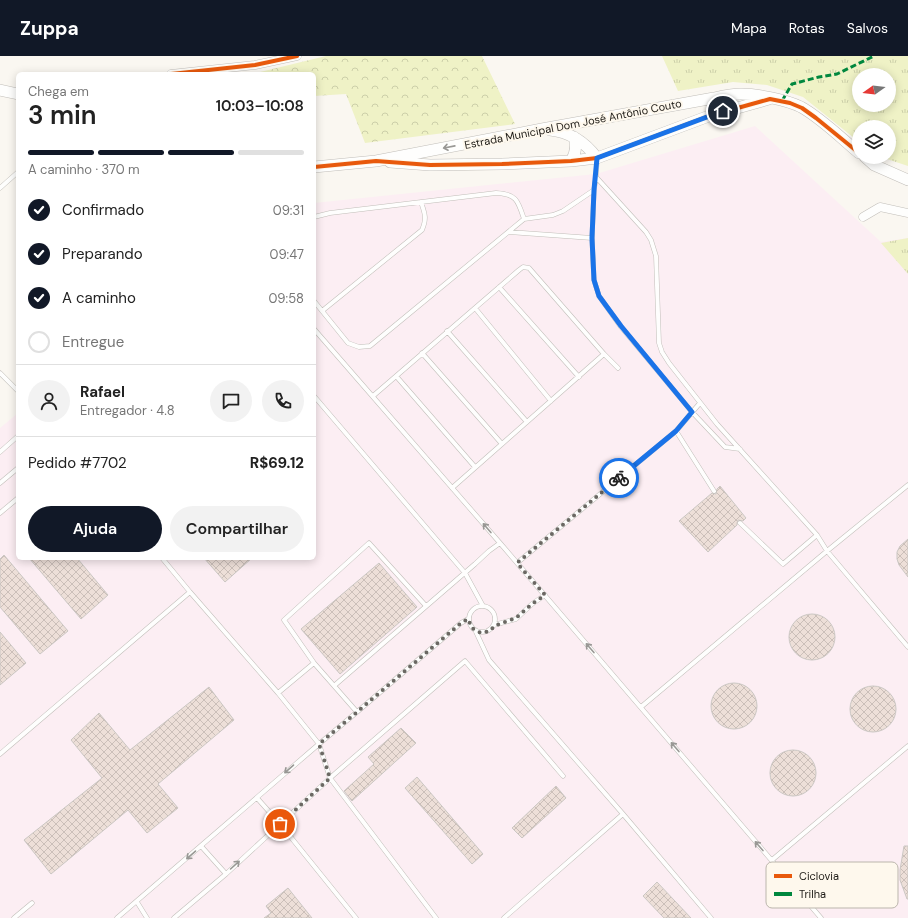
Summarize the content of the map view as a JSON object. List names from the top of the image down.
{
  "streets": {
    "main road": ["Estrada Municipal Dom José Antônio Couto"]
  },
  "legend": ["Ciclovia", "Trilha"],
  "north": "left",
  "page": {
    "header": "Zuppa",
    "nav": ["Mapa", "Rotas", "Salvos"],
    "heading": ["3 min", "Chega em", "10:03–10:08"],
    "panel": [
      "Rafael",
      "Entregador · 4.8",
      "Pedido #7702",
      "R$69.12"
    ],
    "bar": "A caminho · 370 m",
    "list": [
      ["Confirmado", "09:31"],
      ["Preparando", "09:47"],
      ["A caminho", "09:58"],
      "Entregue"
    ],
    "buttons": ["Ajuda", "Compartilhar"]
  }
}
